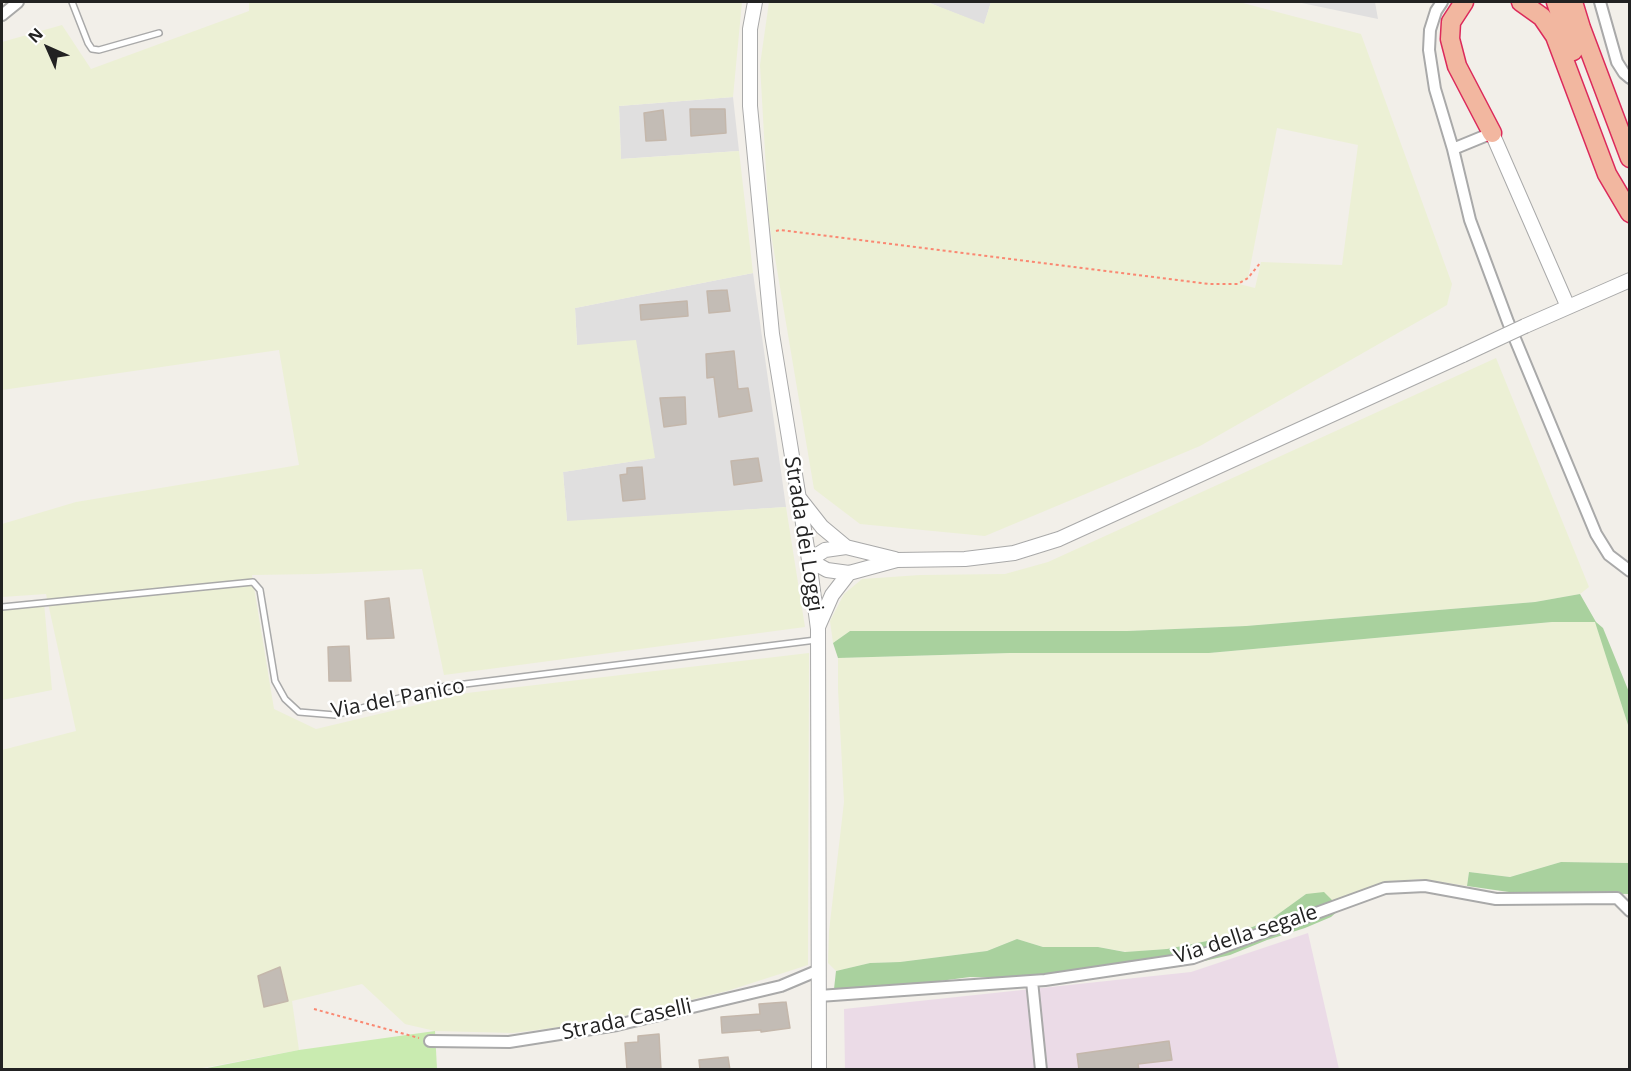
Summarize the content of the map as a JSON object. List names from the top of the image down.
{
  "streets": {
    "street": ["Strada dei Loggi", "Via della segale", "Strada Caselli"],
    "lane": ["Via del Panico"]
  },
  "crossings": [
    ["Strada dei Loggi", "Via del Panico"],
    ["Strada dei Loggi", "Via della segale"],
    ["Strada dei Loggi", "Strada Caselli"]
  ],
  "north": "top left"
}
